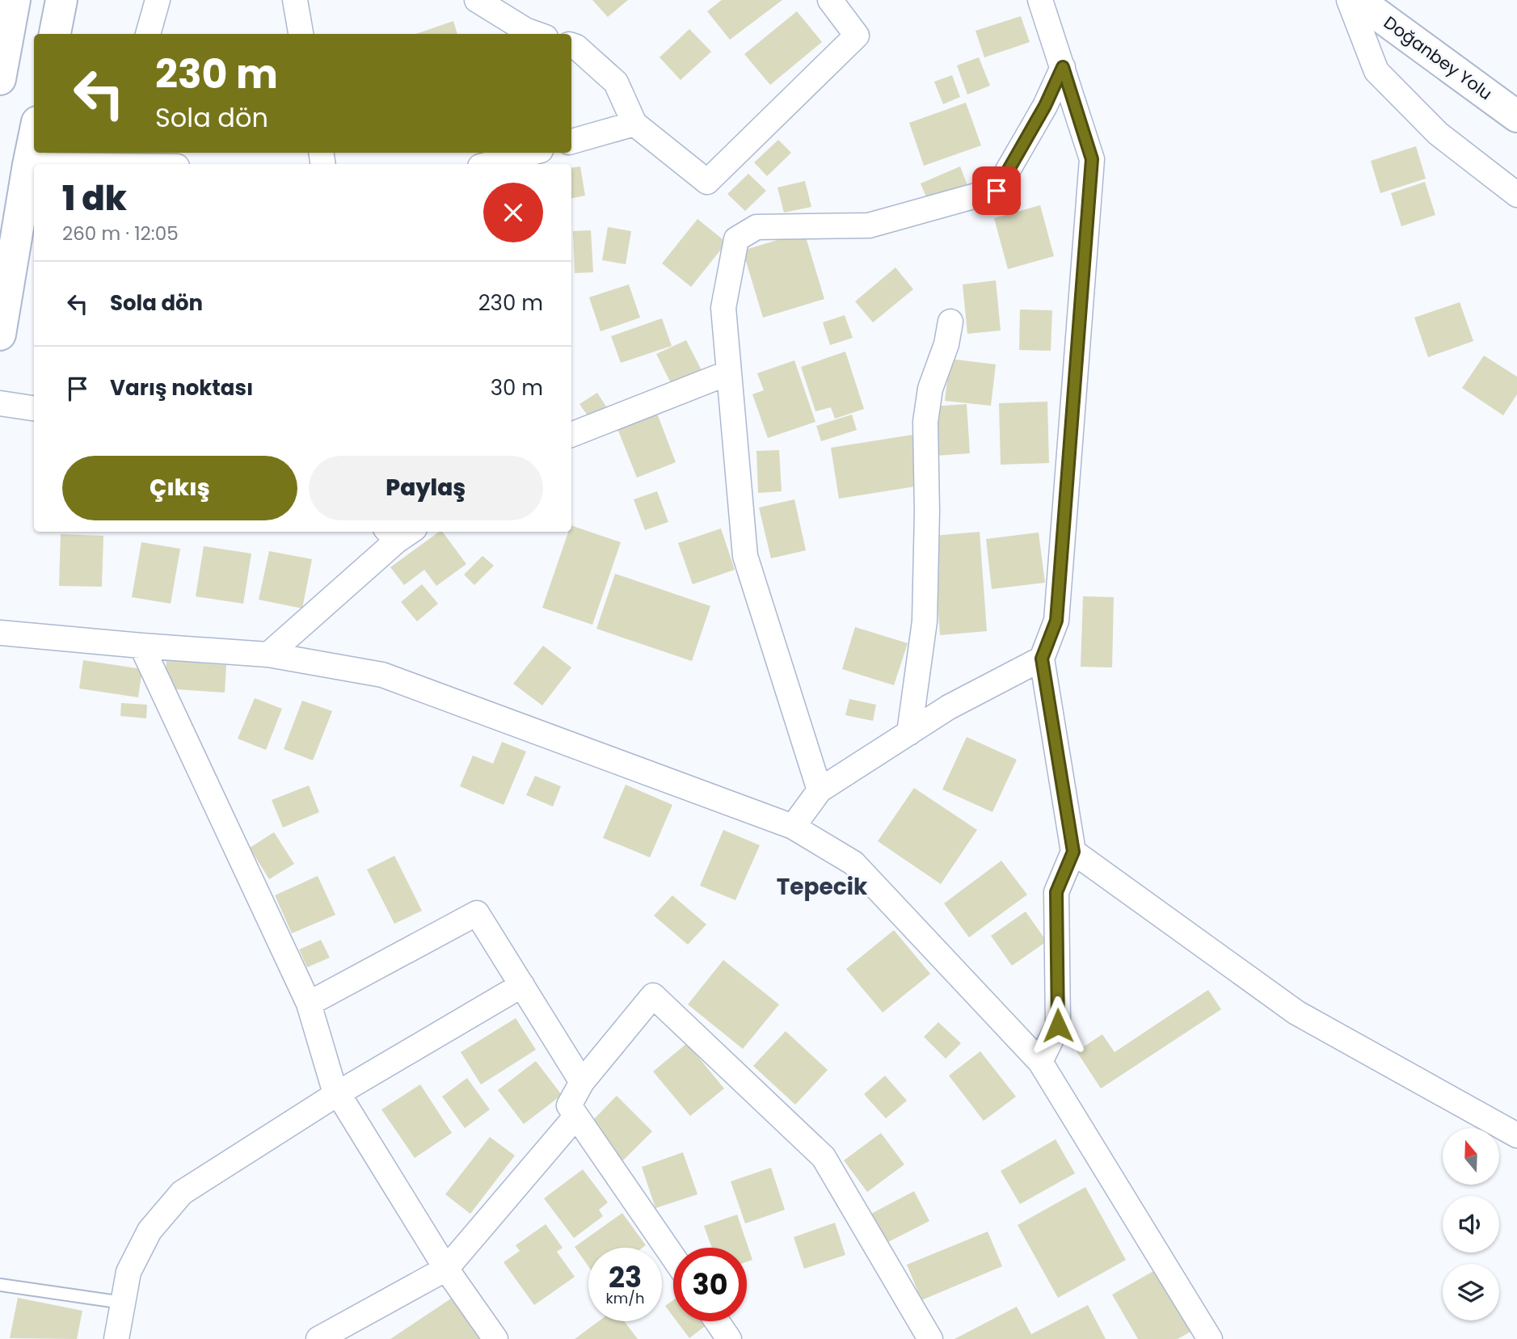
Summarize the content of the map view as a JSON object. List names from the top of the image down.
{
  "streets": {
    "main road": ["Doğanbey Yolu"]
  },
  "districts": ["Tepecik"],
  "north": "top",
  "page": {
    "turn": ["230 m", "Sola dön"],
    "heading": ["1 dk", "260 m · 12:05"],
    "list": [
      {
        "name": "Sola dön",
        "value": "230 m"
      },
      {
        "name": "Varış noktası",
        "value": "30 m"
      }
    ],
    "buttons": ["Çıkış", "Paylaş"],
    "speed": "23 km/h",
    "limit": "30"
  }
}
